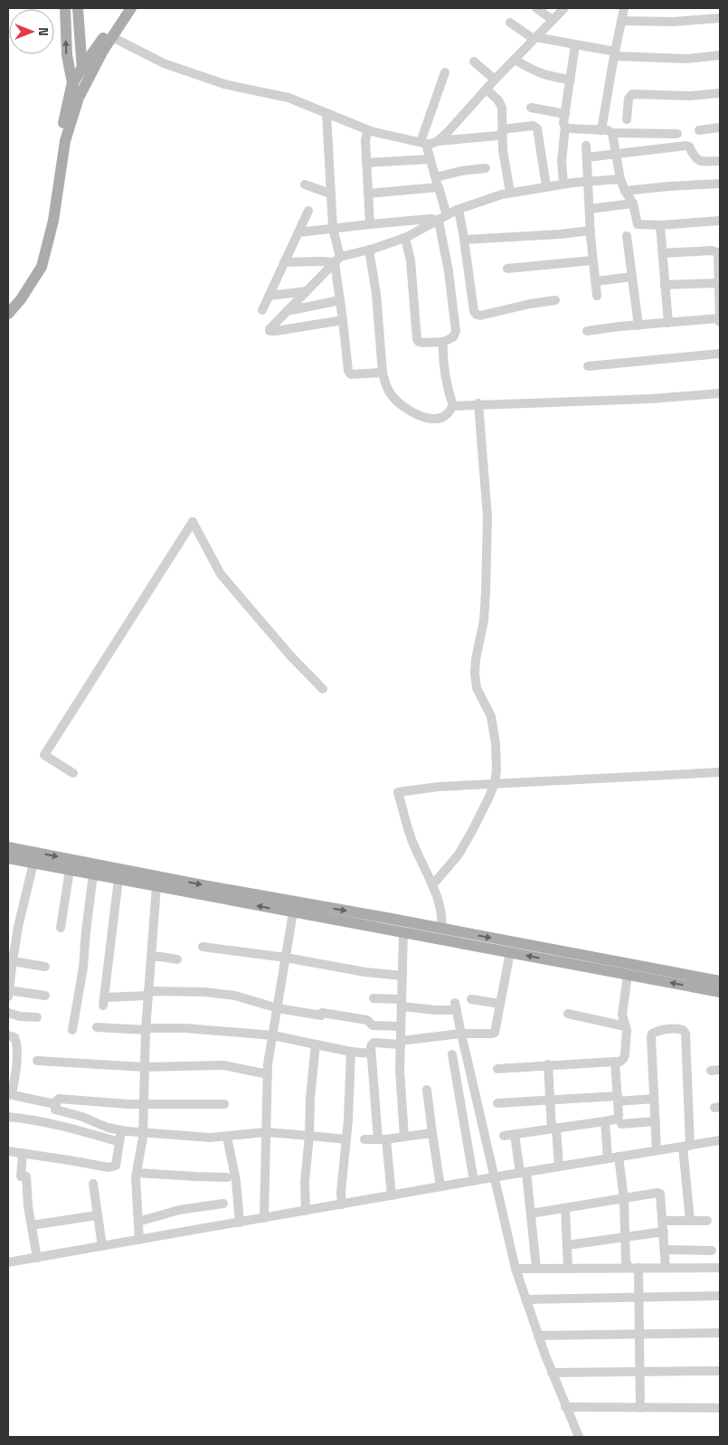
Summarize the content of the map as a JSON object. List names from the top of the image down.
{
  "north": "right"
}
